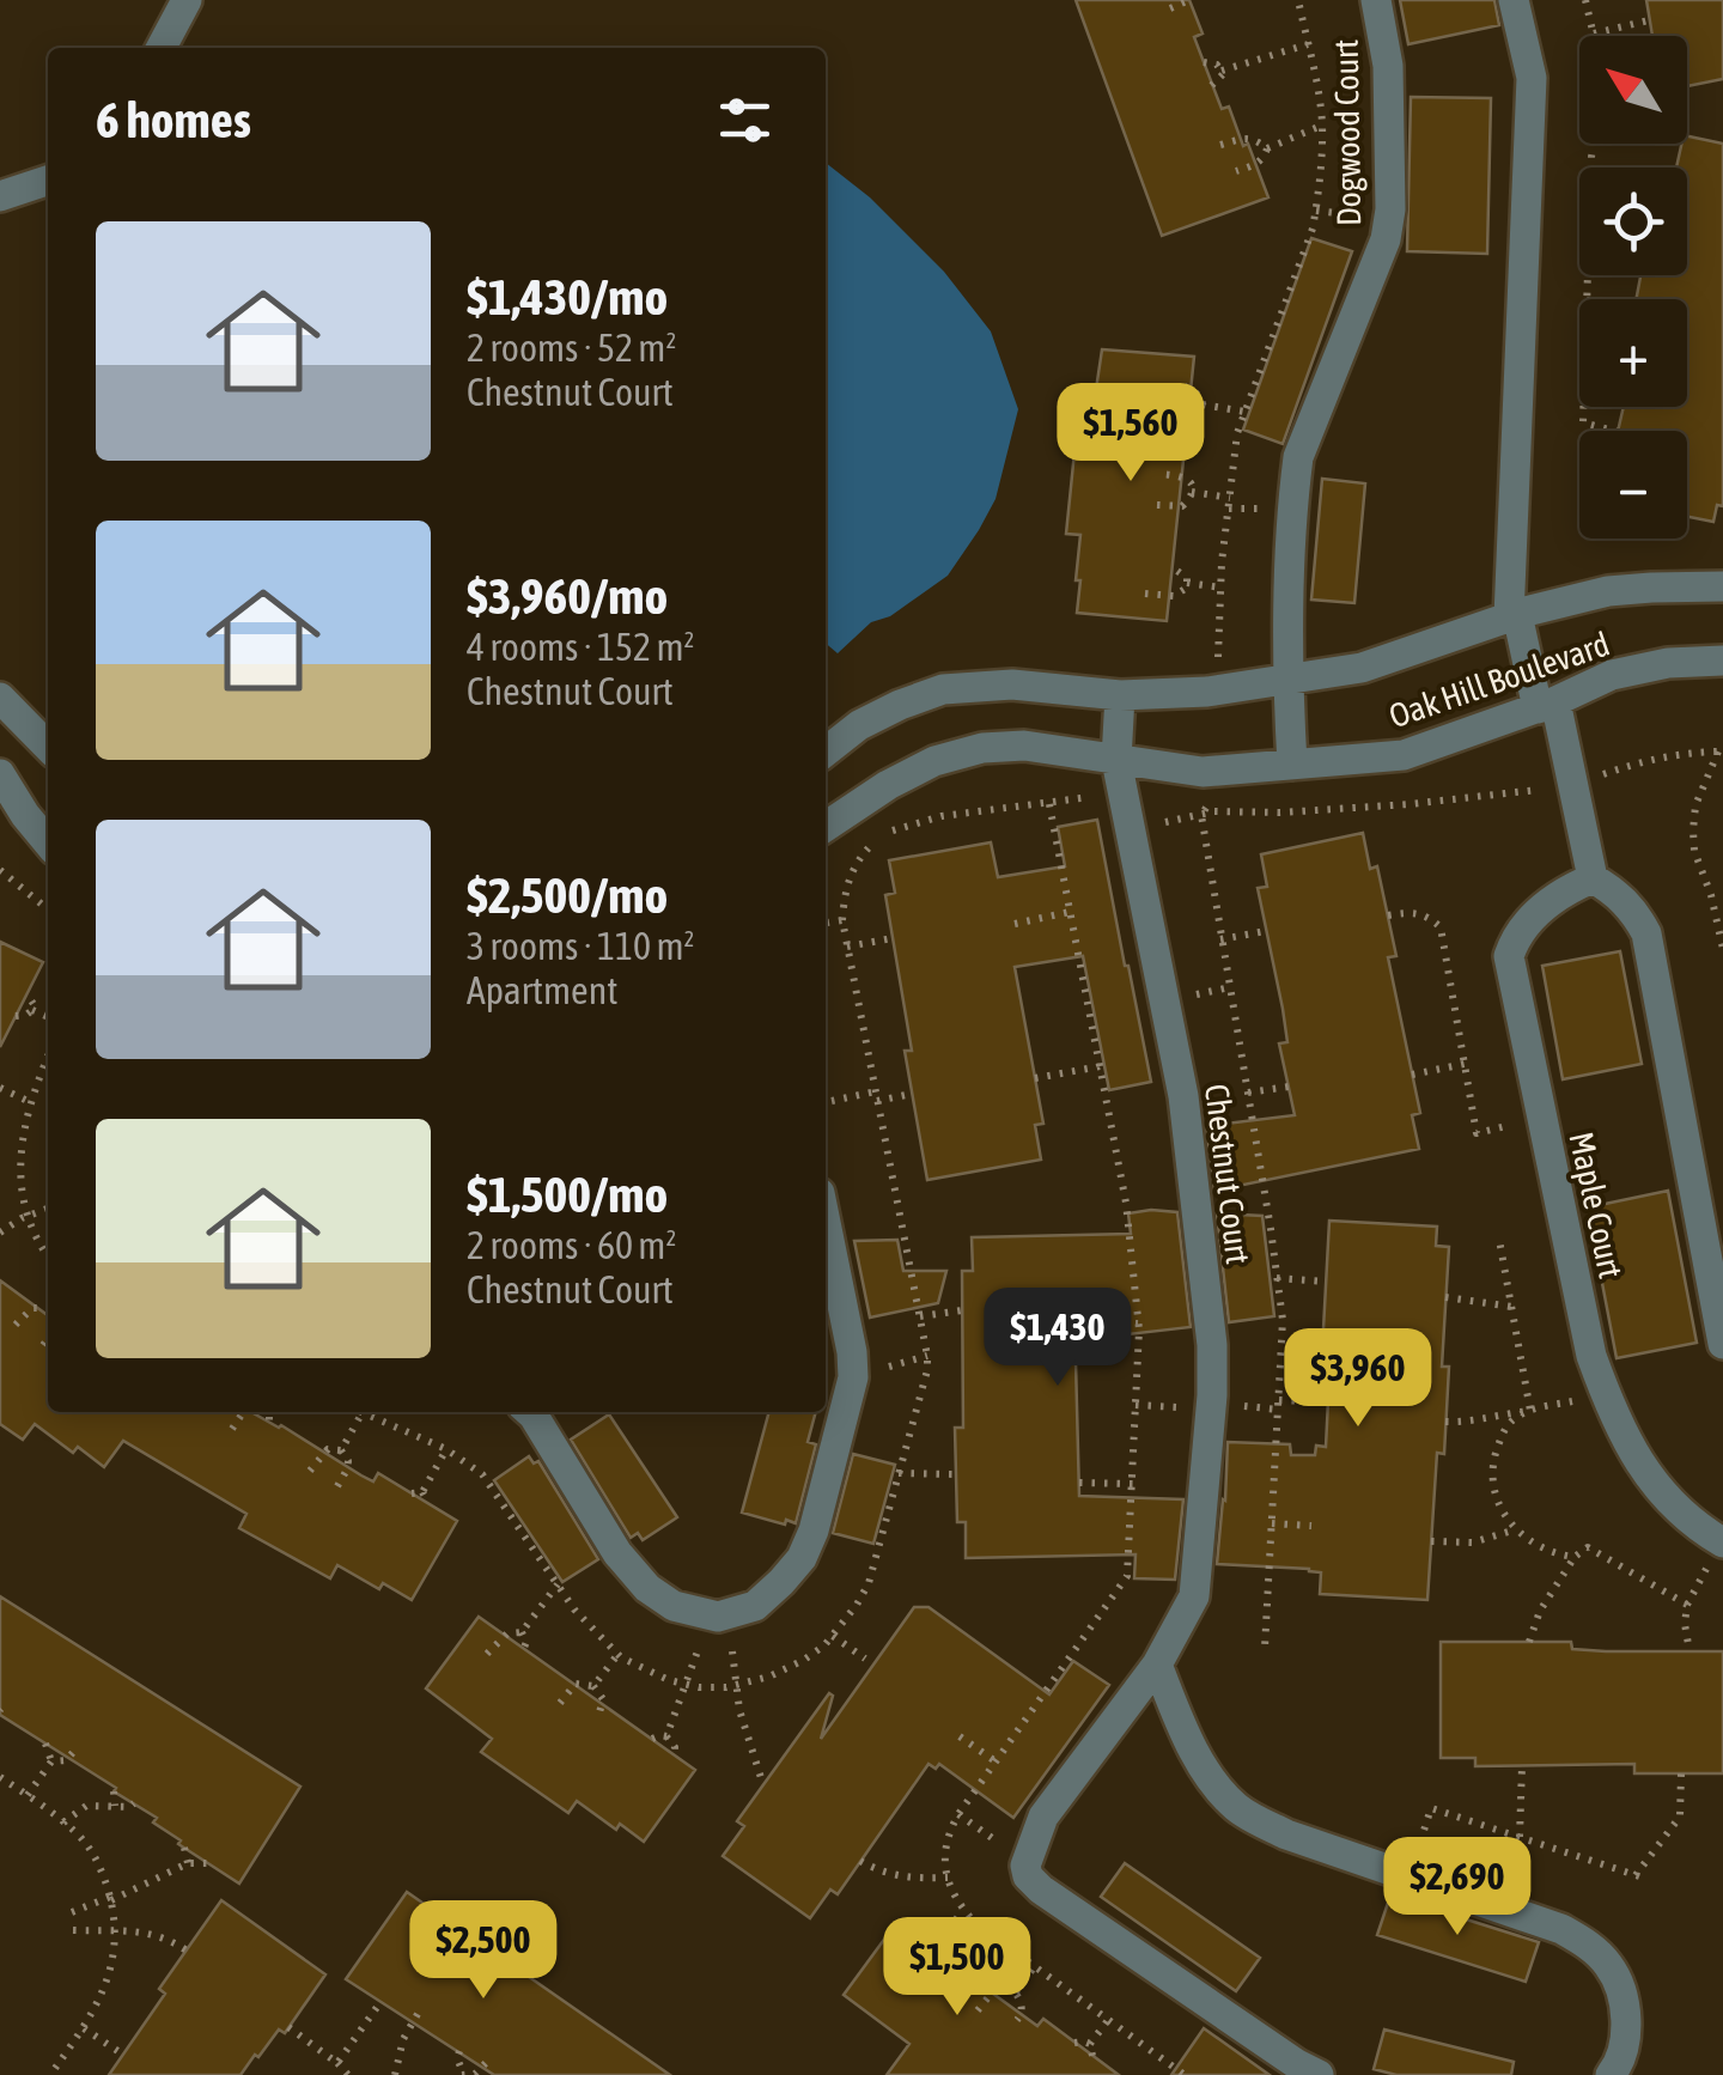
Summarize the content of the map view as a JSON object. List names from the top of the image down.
{
  "streets": {
    "street": [
      "Dogwood Court",
      "Oak Hill Boulevard",
      "Chestnut Court",
      "Maple Court"
    ]
  },
  "crossings": [
    ["Dogwood Court", "Oak Hill Boulevard"],
    ["Oak Hill Boulevard", "Chestnut Court"]
  ],
  "north": "top left",
  "page": {
    "map_buttons": ["+", "−"],
    "heading": "6 homes",
    "list": [
      {
        "name": "$1,430/mo",
        "note": "2 rooms · 52 m² · Chestnut Court"
      },
      {
        "name": "$3,960/mo",
        "note": "4 rooms · 152 m² · Chestnut Court"
      },
      {
        "name": "$2,500/mo",
        "note": "3 rooms · 110 m² · Apartment"
      },
      {
        "name": "$1,500/mo",
        "note": "2 rooms · 60 m² · Chestnut Court"
      }
    ],
    "price": [
      "$1,560",
      "$1,430",
      "$3,960",
      "$2,690",
      "$2,500",
      "$1,500"
    ]
  }
}
